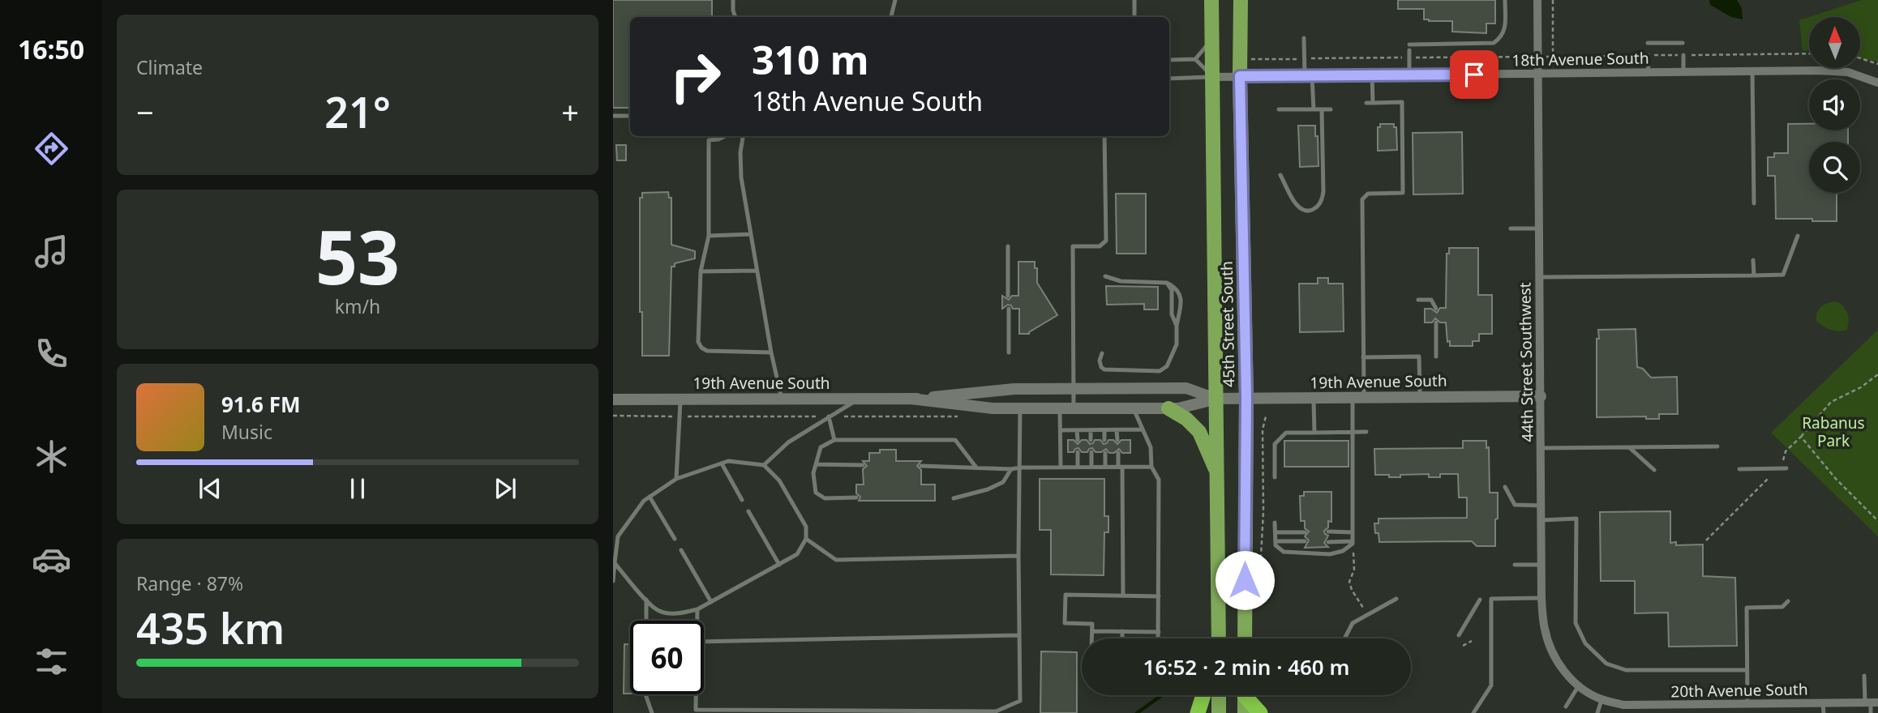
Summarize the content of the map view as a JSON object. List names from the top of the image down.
{
  "streets": {
    "main road": ["45th Street South"],
    "street": [
      "18th Avenue South",
      "44th Street Southwest",
      "19th Avenue South",
      "20th Avenue South"
    ]
  },
  "crossings": [
    ["18th Avenue South", "45th Street South"],
    ["18th Avenue South", "44th Street Southwest"],
    ["45th Street South", "19th Avenue South"],
    ["44th Street Southwest", "19th Avenue South"],
    ["44th Street Southwest", "20th Avenue South"]
  ],
  "parks": ["Rabanus Park"],
  "north": "top",
  "page": {
    "tabs": "16:50",
    "tile": [
      "Climate",
      ["53", "km/h"],
      ["Range · 87%", "435 km"]
    ],
    "turn": ["310 m", "18th Avenue South"],
    "heat": ["−", "21°", "+"],
    "song": ["91.6 FM", "Music"],
    "limit": "60",
    "trip": "16:52 · 2 min · 460 m"
  }
}
